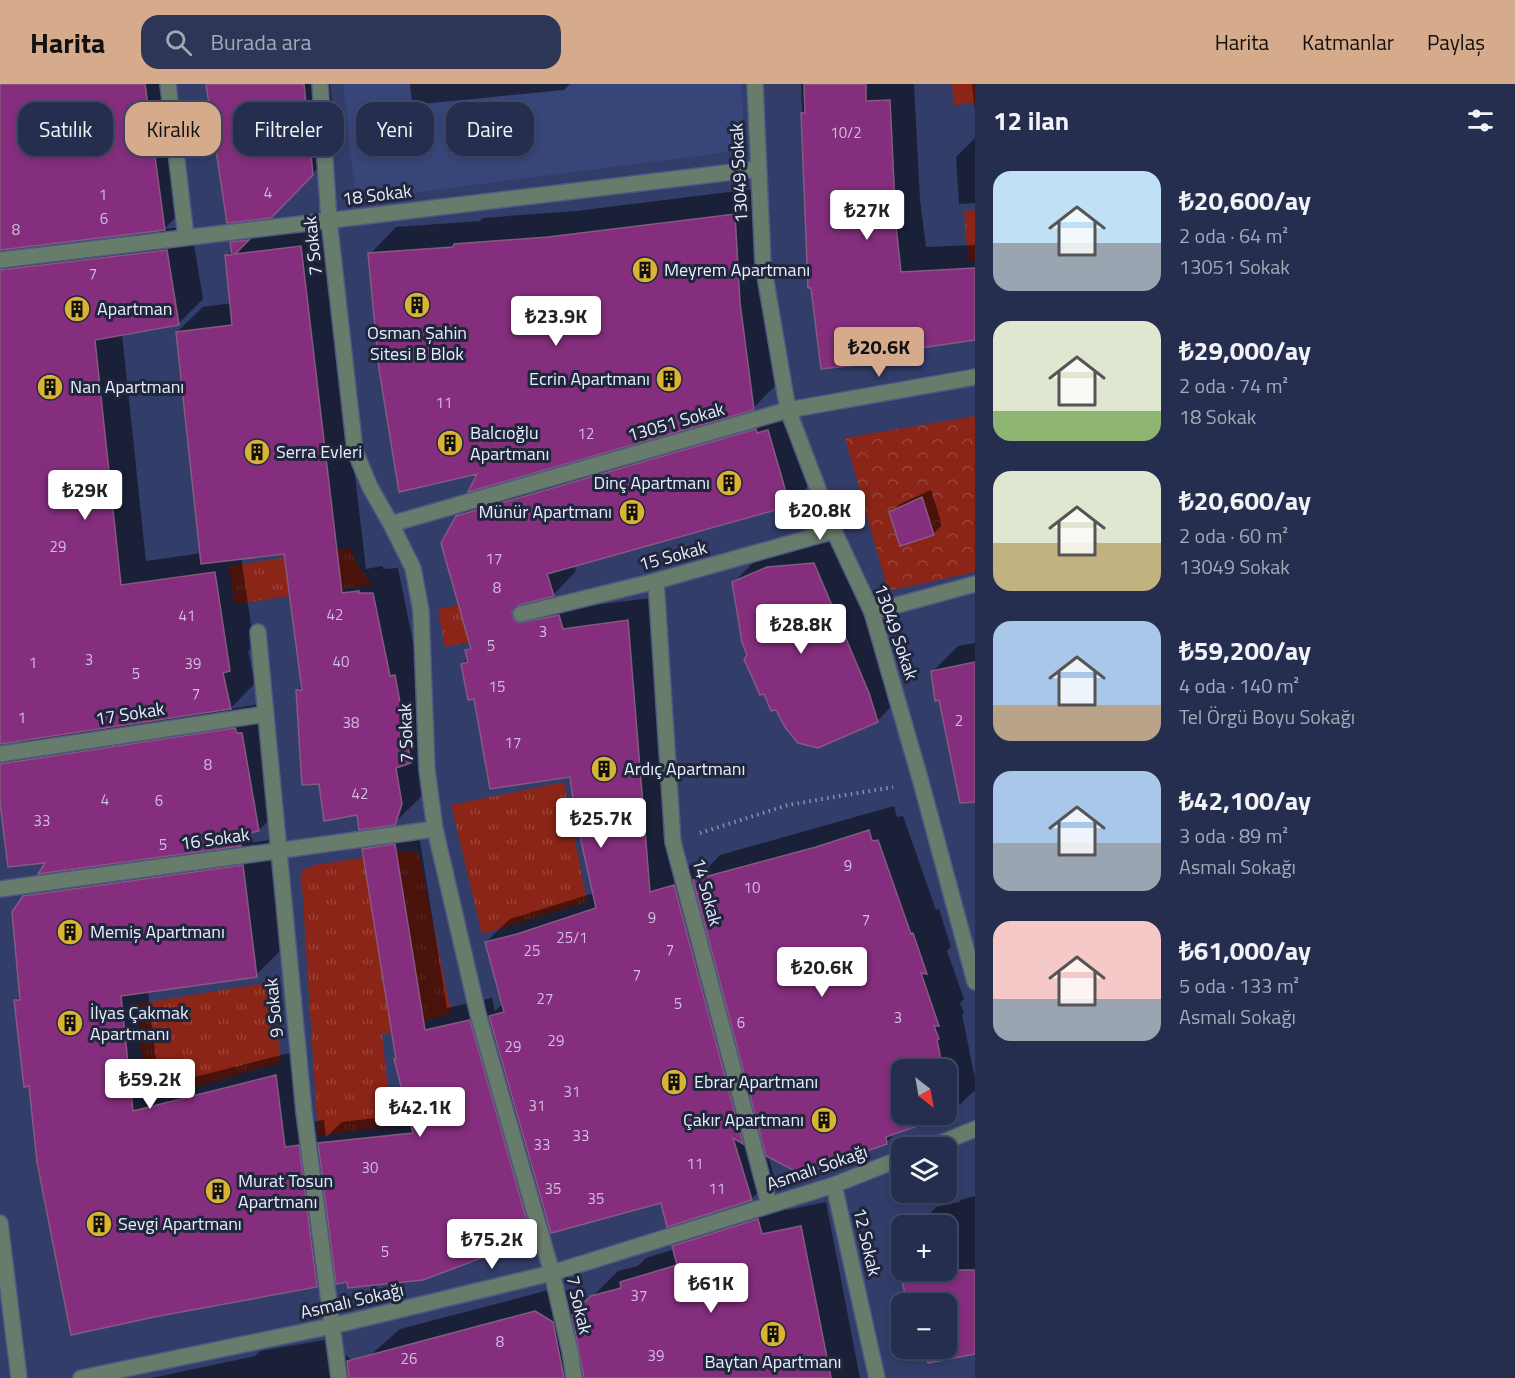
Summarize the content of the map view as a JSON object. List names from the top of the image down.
{
  "streets": {
    "street": [
      "13049 Sokak",
      "18 Sokak",
      "7 Sokak",
      "13051 Sokak",
      "15 Sokak",
      "17 Sokak",
      "16 Sokak",
      "14 Sokak",
      "9 Sokak",
      "Asmalı Sokağı",
      "12 Sokak"
    ]
  },
  "crossings": [
    ["13049 Sokak", "18 Sokak"],
    ["13049 Sokak", "13051 Sokak"],
    ["13049 Sokak", "15 Sokak"],
    ["18 Sokak", "7 Sokak"],
    ["7 Sokak", "13051 Sokak"],
    ["7 Sokak", "16 Sokak"],
    ["7 Sokak", "Asmalı Sokağı"],
    ["15 Sokak", "14 Sokak"],
    ["17 Sokak", "9 Sokak"],
    ["16 Sokak", "9 Sokak"],
    ["14 Sokak", "Asmalı Sokağı"],
    ["9 Sokak", "Asmalı Sokağı"],
    ["Asmalı Sokağı", "12 Sokak"]
  ],
  "places": {
    "building": [
      "Meyrem Apartmanı",
      "Osman Şahin Sitesi B Blok",
      "Apartman",
      "Ecrin Apartmanı",
      "Nan Apartmanı",
      "Balcıoğlu Apartmanı",
      "Serra Evleri",
      "Dinç Apartmanı",
      "Münür Apartmanı",
      "Ardıç Apartmanı",
      "Memiş Apartmanı",
      "İlyas Çakmak Apartmanı",
      "Ebrar Apartmanı",
      "Çakır Apartmanı",
      "Murat Tosun Apartmanı",
      "Sevgi Apartmanı",
      "Baytan Apartmanı"
    ]
  },
  "house_numbers": [
    "10/2",
    "4",
    "1",
    "6",
    "8",
    "7",
    "11",
    "12",
    "29",
    "17",
    "8",
    "42",
    "41",
    "3",
    "5",
    "3",
    "40",
    "1",
    "39",
    "5",
    "15",
    "7",
    "1",
    "2",
    "38",
    "17",
    "8",
    "42",
    "4",
    "6",
    "33",
    "5",
    "9",
    "10",
    "9",
    "7",
    "25/1",
    "7",
    "25",
    "7",
    "27",
    "5",
    "3",
    "6",
    "29",
    "29",
    "31",
    "31",
    "33",
    "33",
    "11",
    "30",
    "35",
    "11",
    "35",
    "5",
    "37",
    "8",
    "39",
    "26"
  ],
  "north": "bottom right",
  "page": {
    "header": "Harita",
    "search": "Burada ara",
    "nav": ["Harita", "Katmanlar", "Paylaş"],
    "heading": "12 ilan",
    "chip": [
      "Satılık",
      "Kiralık",
      "Filtreler",
      "Yeni",
      "Daire"
    ],
    "list": [
      {
        "name": "₺20,600/ay",
        "note": "2 oda · 64 m² · 13051 Sokak"
      },
      {
        "name": "₺29,000/ay",
        "note": "2 oda · 74 m² · 18 Sokak"
      },
      {
        "name": "₺20,600/ay",
        "note": "2 oda · 60 m² · 13049 Sokak"
      },
      {
        "name": "₺59,200/ay",
        "note": "4 oda · 140 m² · Tel Örgü Boyu Sokağı"
      },
      {
        "name": "₺42,100/ay",
        "note": "3 oda · 89 m² · Asmalı Sokağı"
      },
      {
        "name": "₺61,000/ay",
        "note": "5 oda · 133 m² · Asmalı Sokağı"
      }
    ],
    "price": [
      "₺27K",
      "₺23.9K",
      "₺20.6K",
      "₺29K",
      "₺20.8K",
      "₺28.8K",
      "₺25.7K",
      "₺20.6K",
      "₺59.2K",
      "₺42.1K",
      "₺75.2K",
      "₺61K"
    ],
    "map_buttons": ["+", "−"]
  }
}
